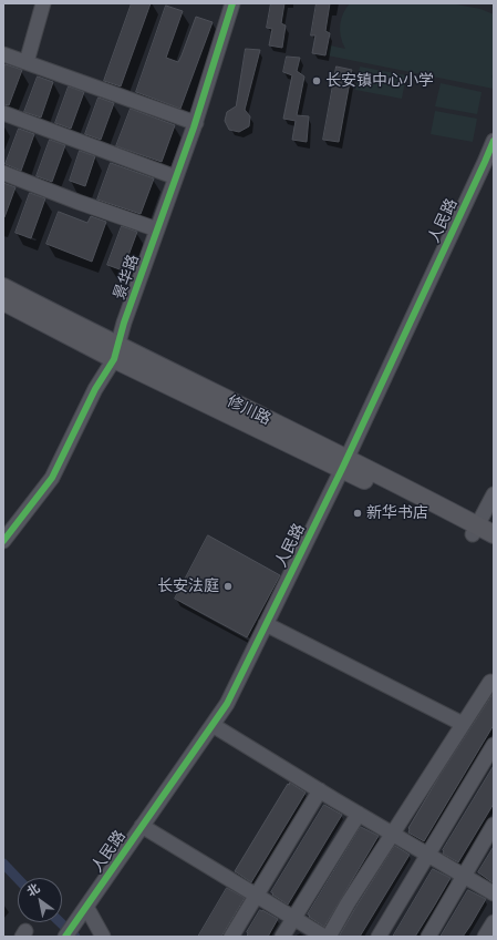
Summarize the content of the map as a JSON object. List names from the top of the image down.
{
  "streets": {
    "main road": ["修川路"],
    "street": ["人民路", "景华路"]
  },
  "crossings": [
    ["人民路", "修川路"],
    ["景华路", "修川路"]
  ],
  "places": ["长安镇中心小学", "新华书店", "长安法庭"],
  "north": "top left"
}
